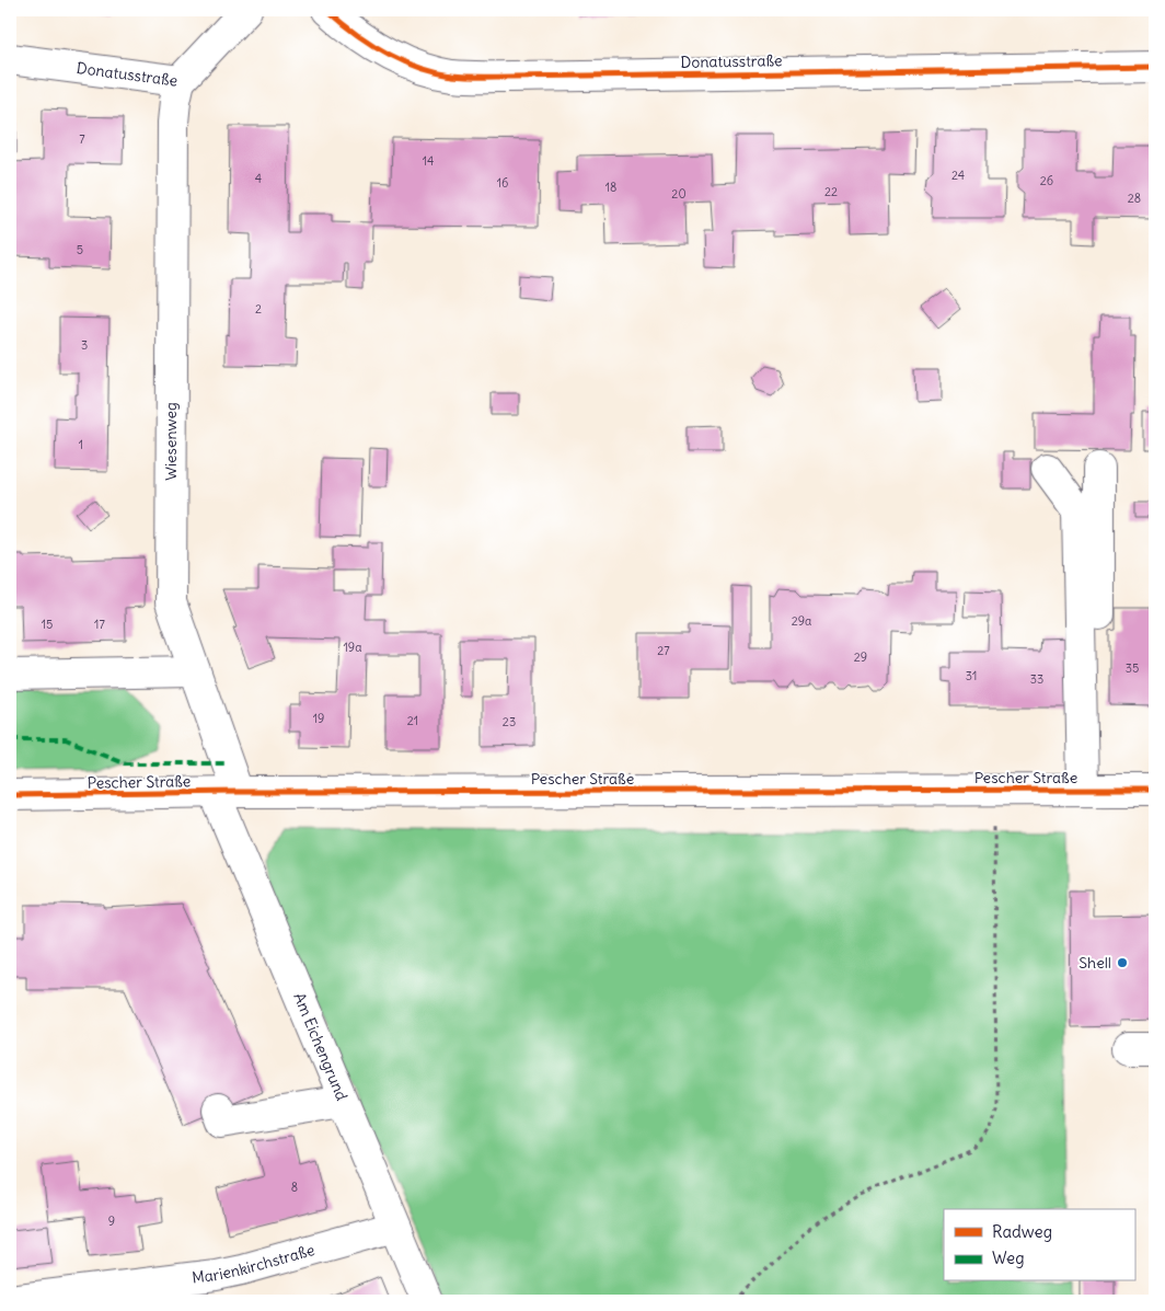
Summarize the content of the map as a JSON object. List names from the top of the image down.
{
  "streets": {
    "street": [
      "Donatusstraße",
      "Wiesenweg",
      "Pescher Straße",
      "Am Eichengrund",
      "Marienkirchstraße"
    ]
  },
  "crossings": [
    ["Donatusstraße", "Wiesenweg"],
    ["Wiesenweg", "Pescher Straße"],
    ["Wiesenweg", "Am Eichengrund"],
    ["Pescher Straße", "Am Eichengrund"],
    ["Am Eichengrund", "Marienkirchstraße"]
  ],
  "places": ["Shell"],
  "house_numbers": [
    "7",
    "14",
    "24",
    "4",
    "26",
    "16",
    "18",
    "22",
    "20",
    "28",
    "5",
    "2",
    "3",
    "1",
    "29a",
    "15",
    "17",
    "19a",
    "27",
    "29",
    "35",
    "31",
    "33",
    "19",
    "21",
    "23",
    "8",
    "9"
  ],
  "legend": ["Radweg", "Weg"]
}
